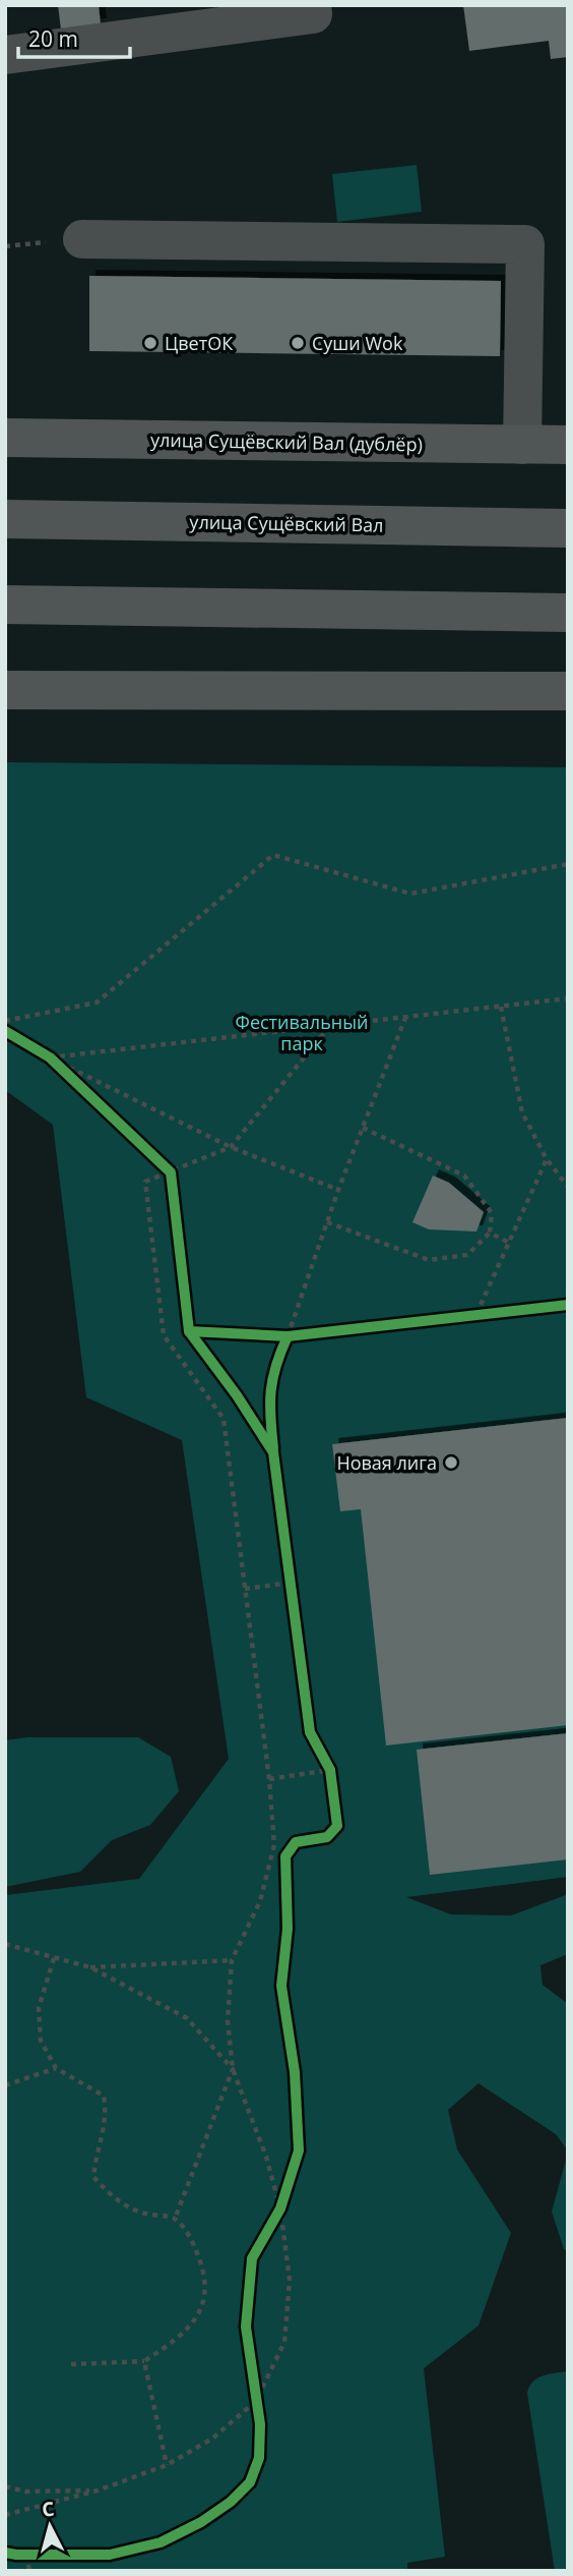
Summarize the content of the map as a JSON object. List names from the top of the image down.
{
  "streets": {
    "main road": ["улица Сущёвский Вал (дублёр)", "улица Сущёвский Вал"]
  },
  "parks": ["Фестивальный парк"],
  "places": ["ЦветОК", "Суши Wok", "Новая лига"],
  "scale_bar": "20 m",
  "north": "top"
}
